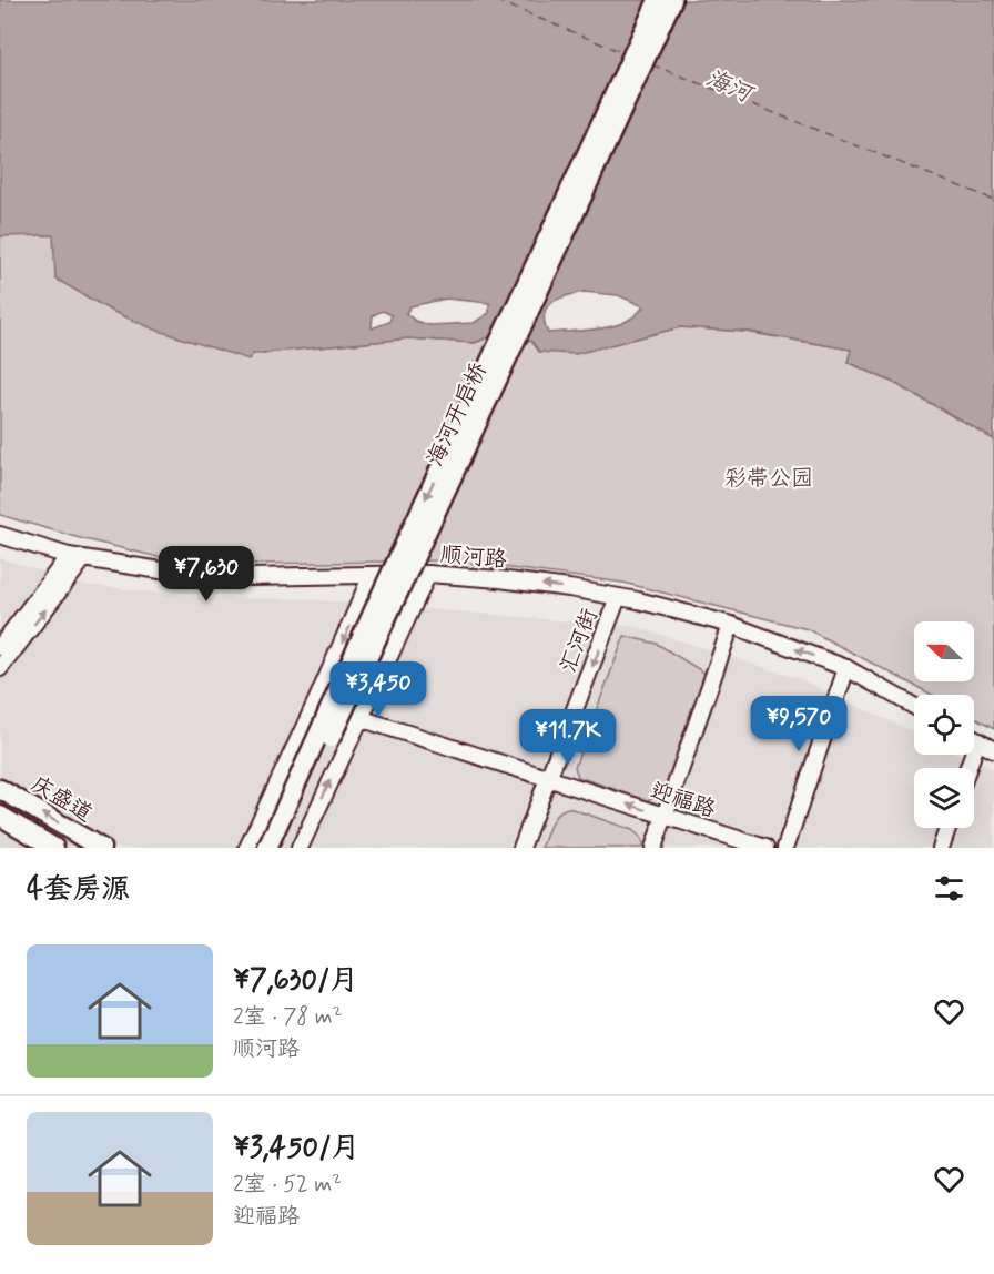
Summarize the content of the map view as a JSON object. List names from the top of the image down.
{
  "streets": {
    "main road": ["海河开启桥", "庆盛道"],
    "street": ["顺河路", "汇河街", "迎福路"]
  },
  "crossings": [
    ["顺河路", "汇河街"],
    ["汇河街", "迎福路"]
  ],
  "water": ["海河"],
  "parks": ["彩带公园"],
  "north": "left",
  "page": {
    "price": [
      "¥7,630",
      "¥3,450",
      "¥9,570",
      "¥11.7K"
    ],
    "heading": "4套房源",
    "list": [
      {
        "name": "¥7,630/月",
        "note": "2室 · 78 m² · 顺河路"
      },
      {
        "name": "¥3,450/月",
        "note": "2室 · 52 m² · 迎福路"
      }
    ]
  }
}
